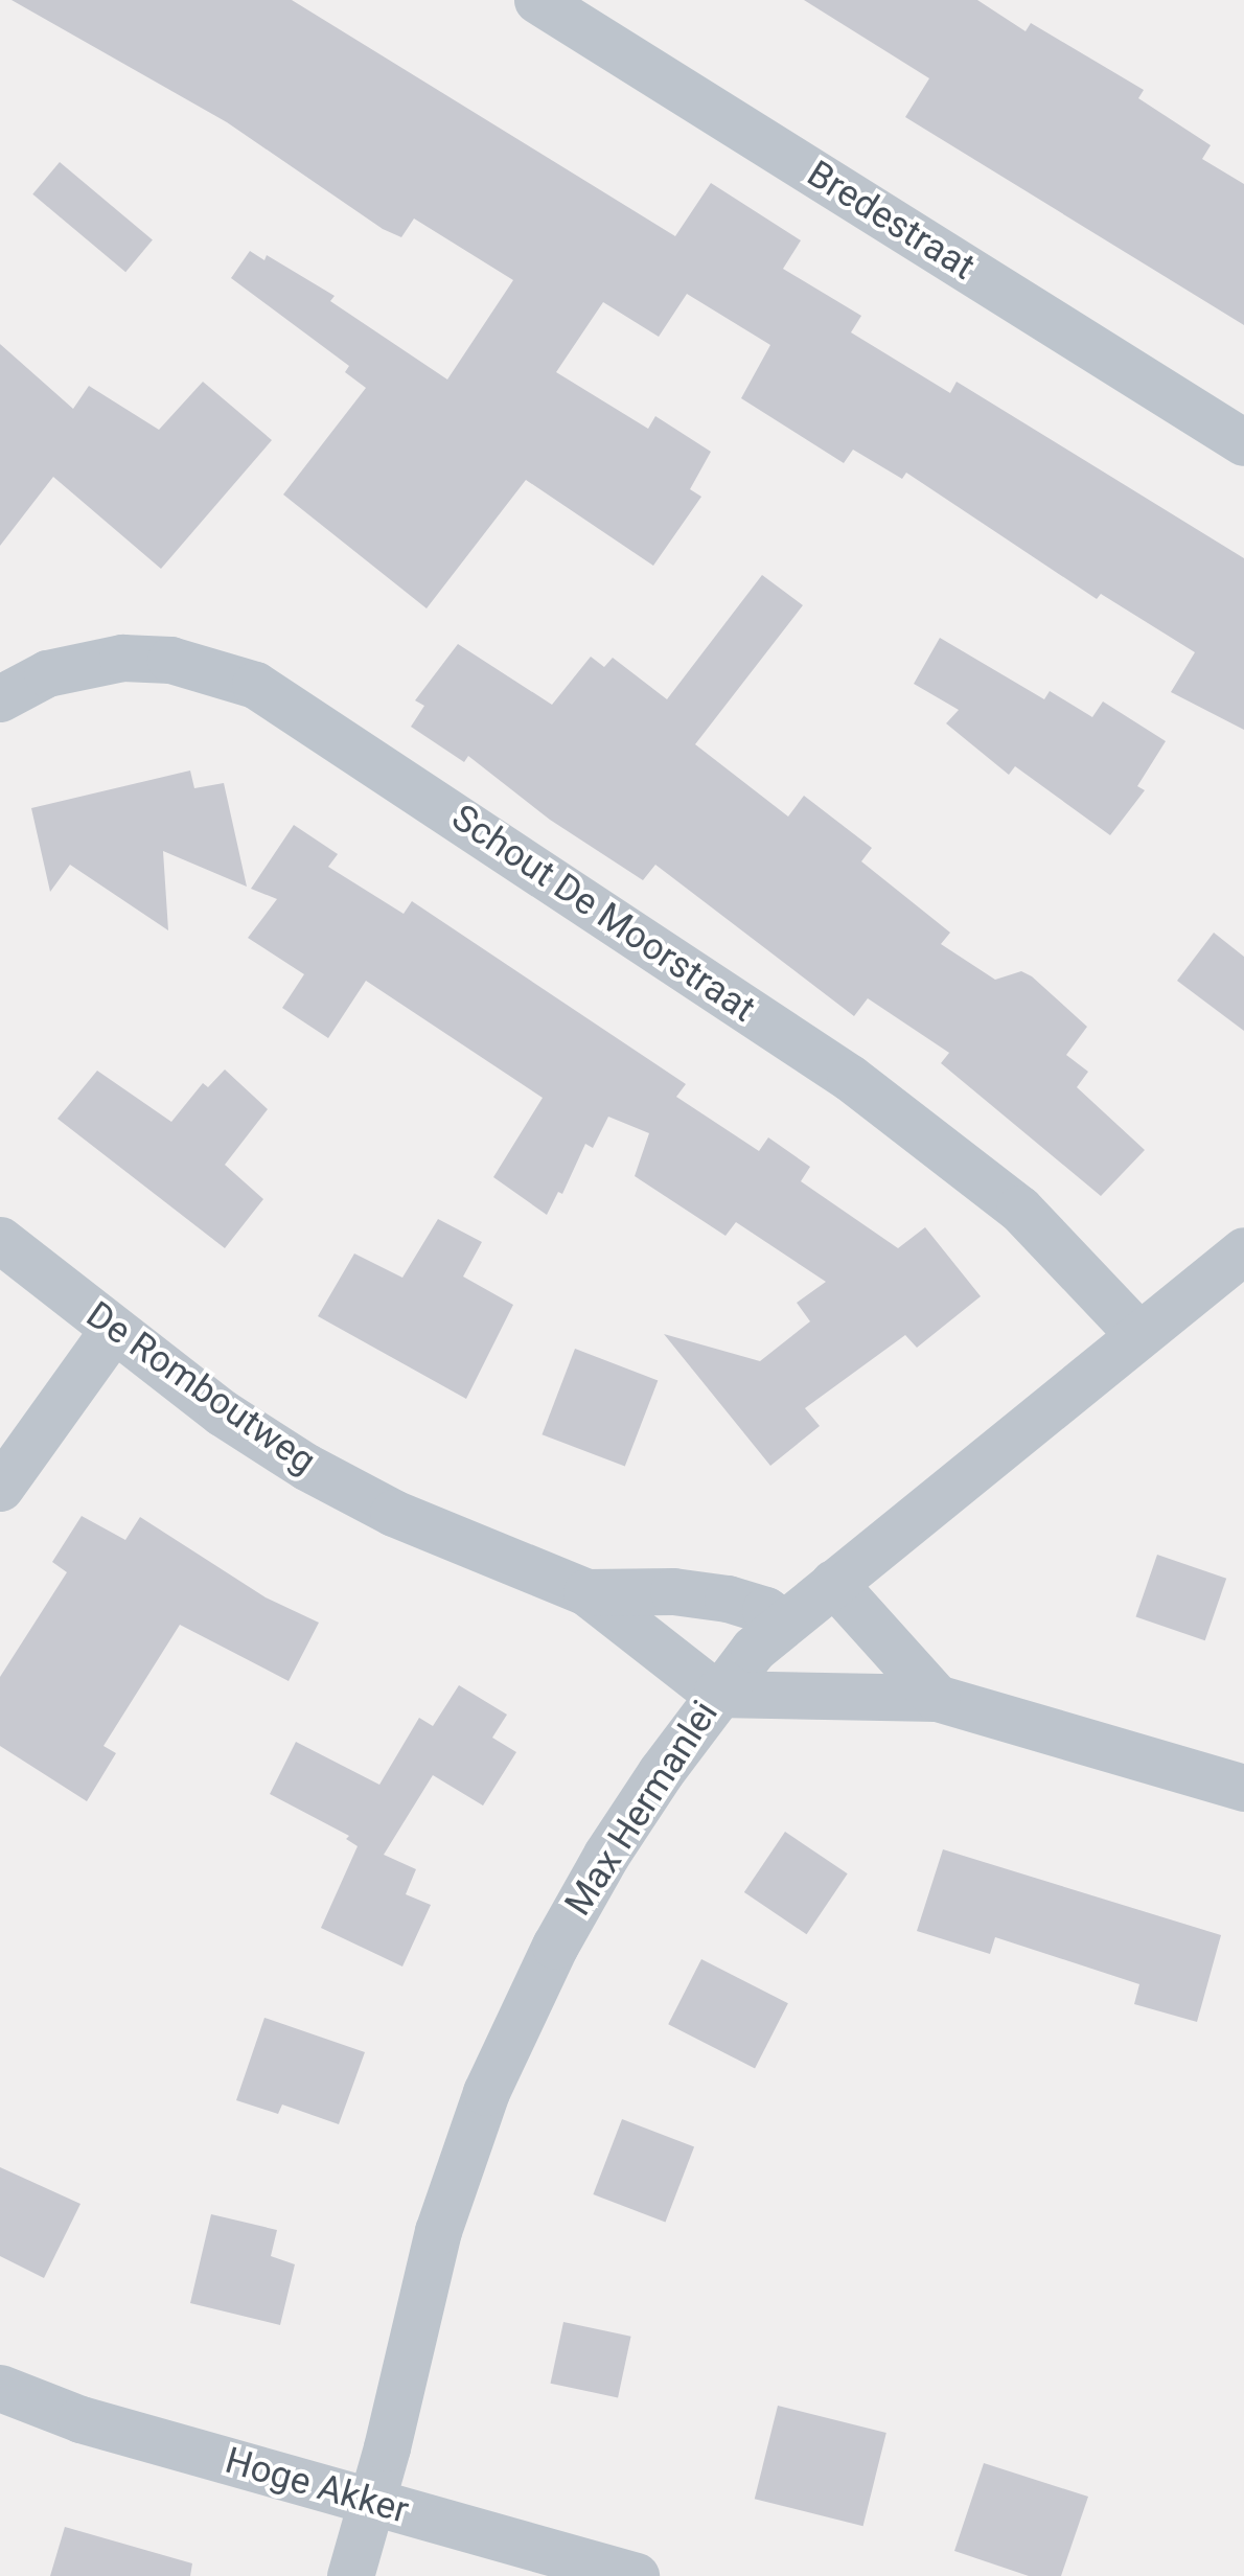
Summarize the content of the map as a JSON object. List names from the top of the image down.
{
  "streets": {
    "street": [
      "Bredestraat",
      "Schout De Moorstraat",
      "De Romboutweg",
      "Max Hermanlei",
      "Hoge Akker"
    ]
  },
  "crossings": [
    ["Schout De Moorstraat", "Max Hermanlei"],
    ["De Romboutweg", "Max Hermanlei"],
    ["Max Hermanlei", "Hoge Akker"]
  ]
}
